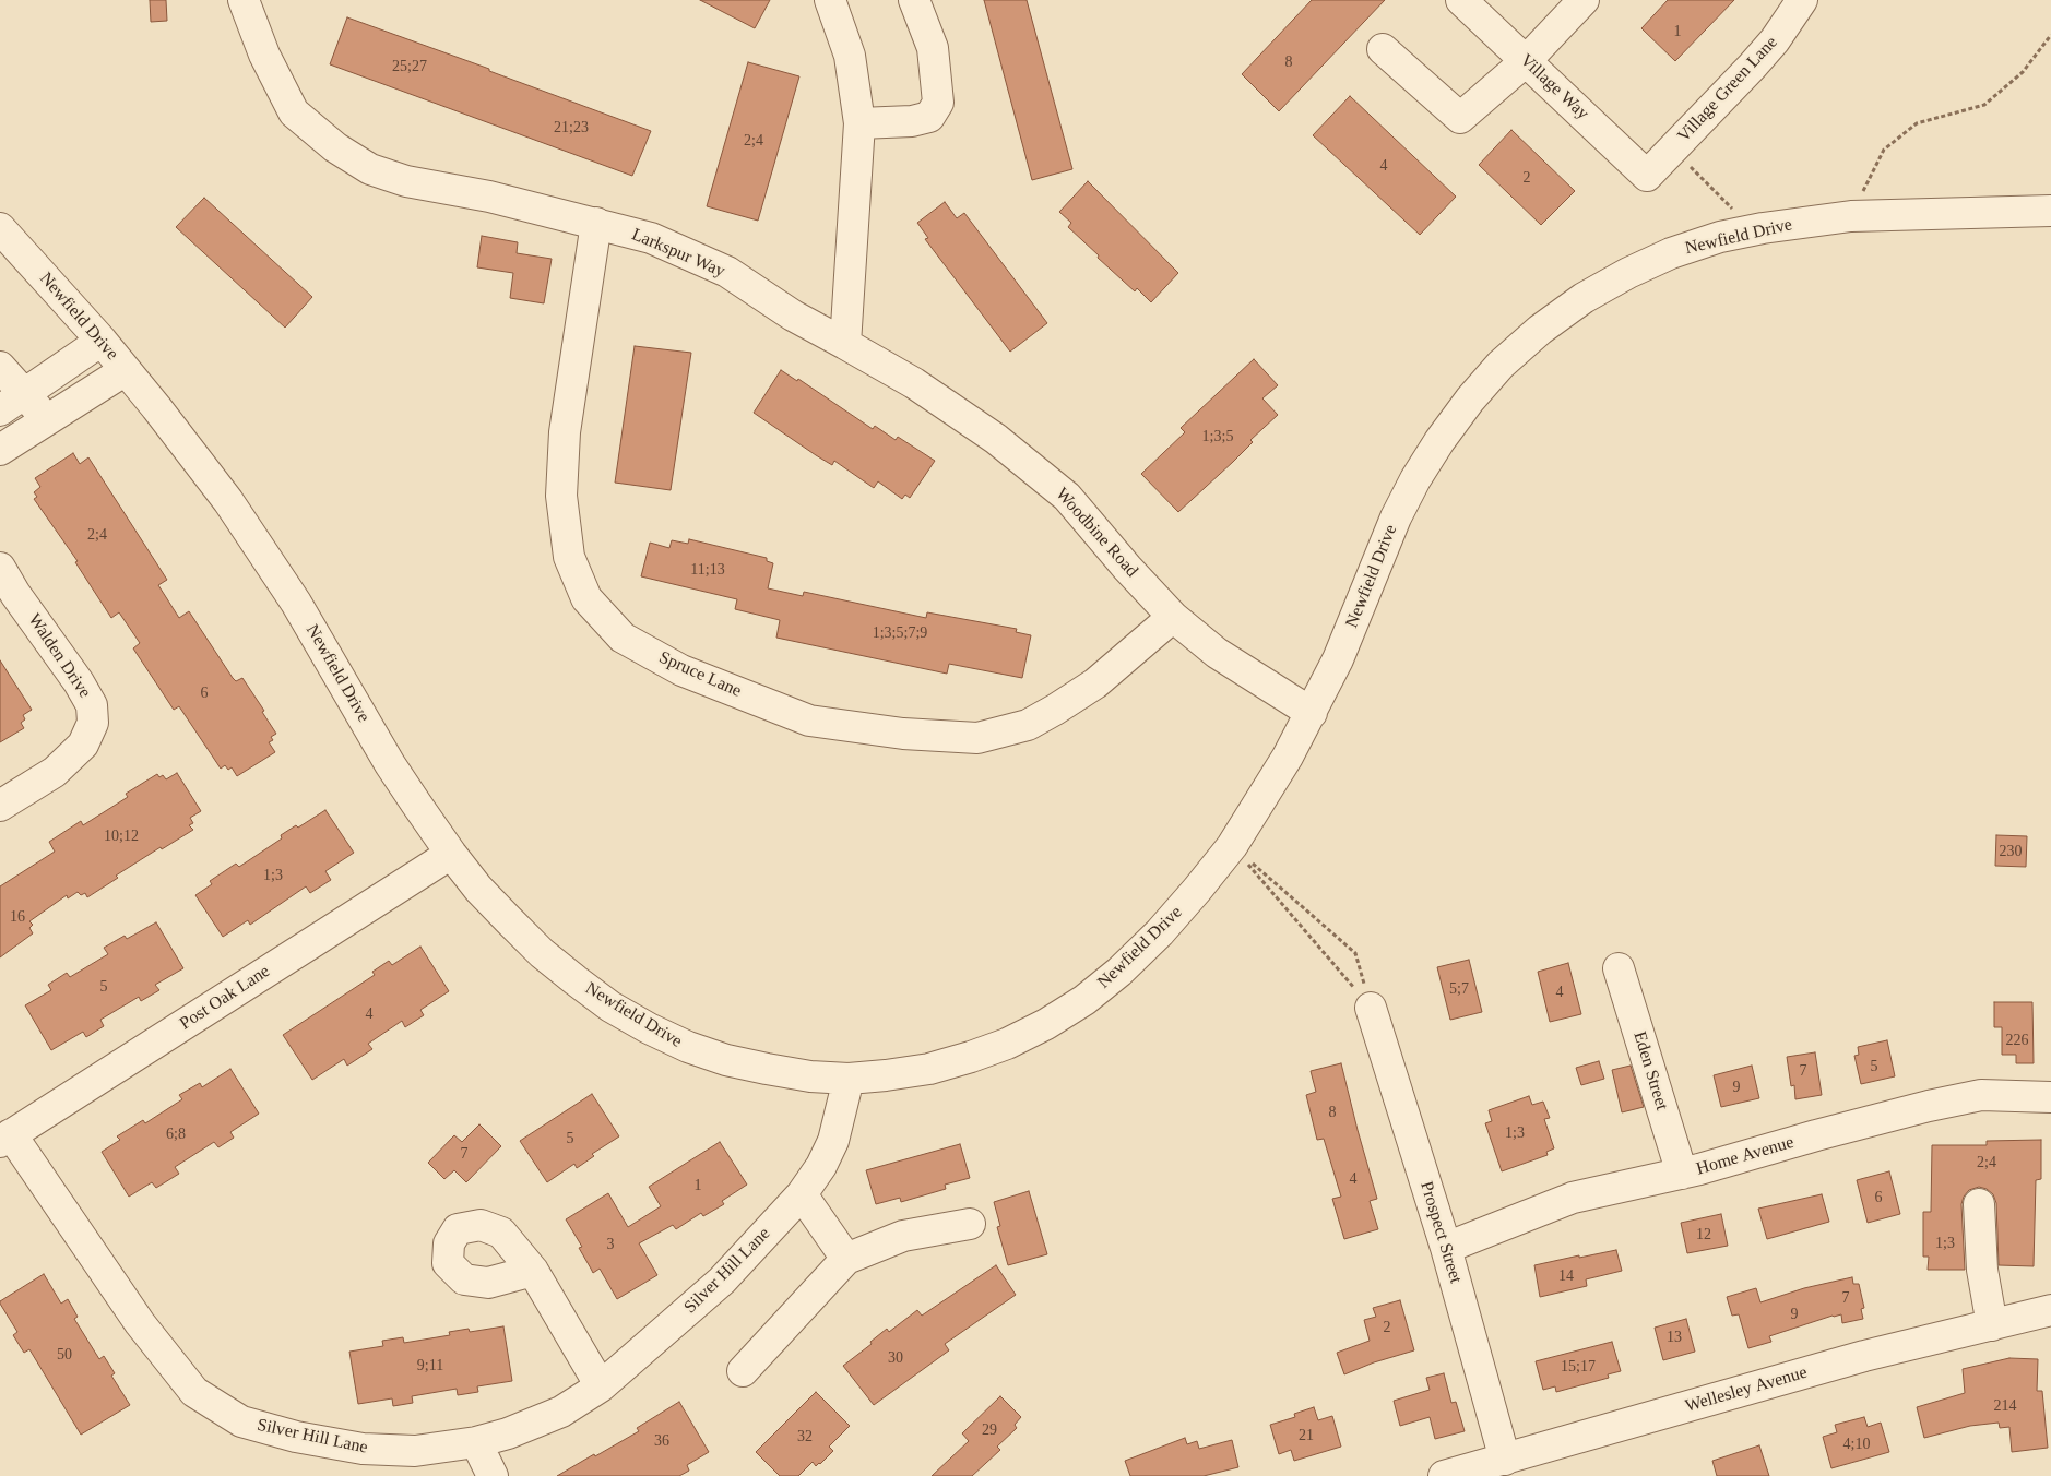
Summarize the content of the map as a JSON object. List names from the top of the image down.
{
  "streets": {
    "street": [
      "Village Way",
      "Village Green Lane",
      "Newfield Drive",
      "Larkspur Way",
      "Woodbine Road",
      "Walden Drive",
      "Spruce Lane",
      "Post Oak Lane",
      "Eden Street",
      "Home Avenue",
      "Prospect Street",
      "Silver Hill Lane",
      "Wellesley Avenue"
    ]
  },
  "crossings": [
    ["Village Way", "Village Green Lane"],
    ["Newfield Drive", "Woodbine Road"],
    ["Newfield Drive", "Post Oak Lane"],
    ["Newfield Drive", "Silver Hill Lane"],
    ["Larkspur Way", "Woodbine Road"],
    ["Larkspur Way", "Spruce Lane"],
    ["Woodbine Road", "Spruce Lane"],
    ["Post Oak Lane", "Silver Hill Lane"],
    ["Eden Street", "Home Avenue"],
    ["Home Avenue", "Prospect Street"],
    ["Prospect Street", "Wellesley Avenue"]
  ],
  "house_numbers": [
    "1",
    "8",
    "25;27",
    "21;23",
    "2;4",
    "4",
    "2",
    "1;3;5",
    "2;4",
    "11;13",
    "1;3;5;7;9",
    "6",
    "10;12",
    "230",
    "1;3",
    "16",
    "5",
    "5;7",
    "4",
    "4",
    "226",
    "5",
    "7",
    "9",
    "8",
    "1;3",
    "6;8",
    "5",
    "7",
    "2;4",
    "4",
    "1",
    "6",
    "12",
    "1;3",
    "3",
    "14",
    "7",
    "9",
    "2",
    "13",
    "50",
    "30",
    "9;11",
    "15;17",
    "214",
    "29",
    "21",
    "32",
    "36",
    "4;10"
  ]
}
